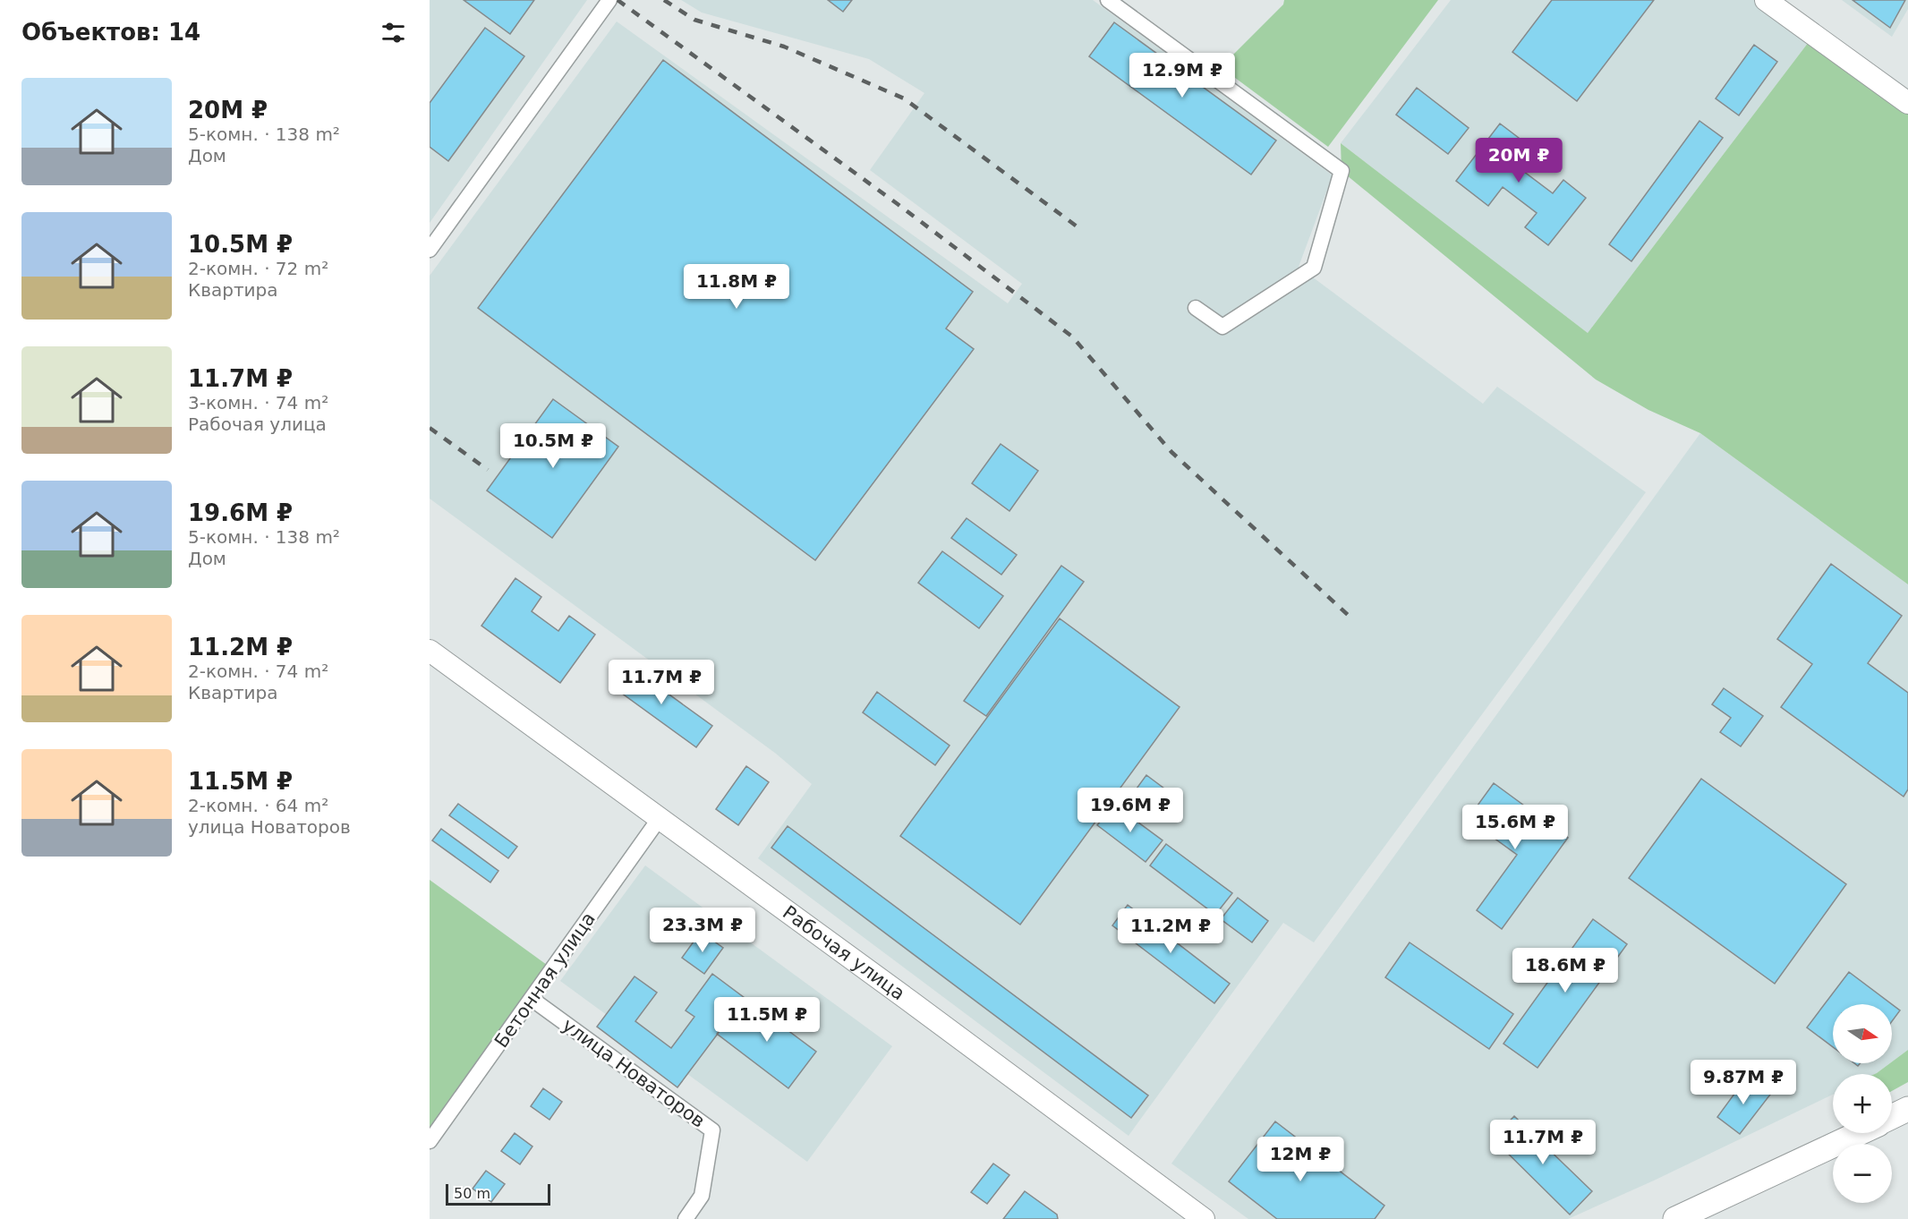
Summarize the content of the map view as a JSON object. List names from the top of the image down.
{
  "streets": {
    "main road": ["Рабочая улица"],
    "street": ["Бетонная улица", "улица Новаторов"]
  },
  "crossings": [
    ["Рабочая улица", "Бетонная улица"],
    ["Бетонная улица", "улица Новаторов"]
  ],
  "scale_bar": "50 m",
  "north": "right",
  "page": {
    "heading": "Объектов: 14",
    "price": [
      "12.9M ₽",
      "20M ₽",
      "11.8M ₽",
      "10.5M ₽",
      "11.7M ₽",
      "19.6M ₽",
      "15.6M ₽",
      "23.3M ₽",
      "11.2M ₽",
      "18.6M ₽",
      "11.5M ₽",
      "9.87M ₽",
      "11.7M ₽",
      "12M ₽"
    ],
    "list": [
      {
        "name": "20M ₽",
        "note": "5-комн. · 138 m² · Дом"
      },
      {
        "name": "10.5M ₽",
        "note": "2-комн. · 72 m² · Квартира"
      },
      {
        "name": "11.7M ₽",
        "note": "3-комн. · 74 m² · Рабочая улица"
      },
      {
        "name": "19.6M ₽",
        "note": "5-комн. · 138 m² · Дом"
      },
      {
        "name": "11.2M ₽",
        "note": "2-комн. · 74 m² · Квартира"
      },
      {
        "name": "11.5M ₽",
        "note": "2-комн. · 64 m² · улица Новаторов"
      }
    ],
    "map_buttons": ["+", "−"],
    "scale": "50 m"
  }
}
